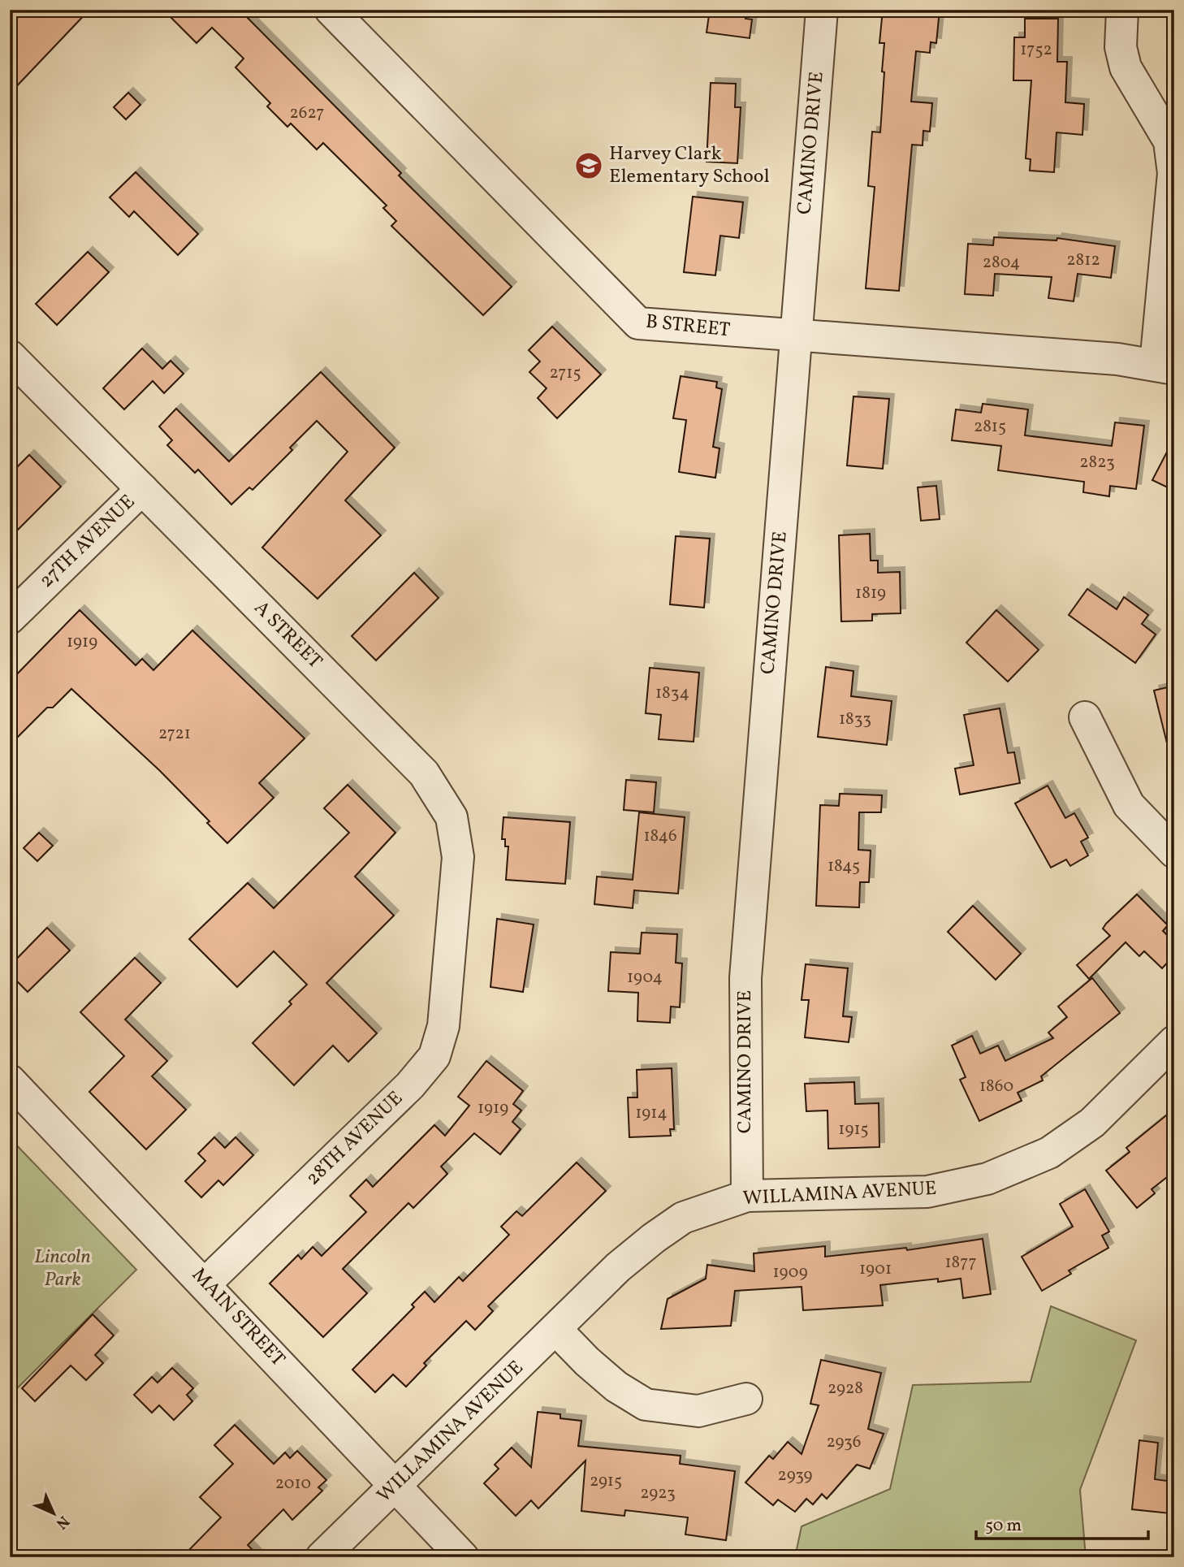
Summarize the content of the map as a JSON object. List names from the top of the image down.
{
  "streets": {
    "street": [
      "CAMINO DRIVE",
      "B STREET",
      "27TH AVENUE",
      "A STREET",
      "28TH AVENUE",
      "WILLAMINA AVENUE",
      "MAIN STREET"
    ]
  },
  "crossings": [
    ["CAMINO DRIVE", "B STREET"],
    ["CAMINO DRIVE", "WILLAMINA AVENUE"],
    ["27TH AVENUE", "A STREET"],
    ["A STREET", "28TH AVENUE"],
    ["28TH AVENUE", "MAIN STREET"],
    ["WILLAMINA AVENUE", "MAIN STREET"]
  ],
  "parks": ["Lincoln Park"],
  "places": {
    "school or university": ["Harvey Clark Elementary School"]
  },
  "house_numbers": [
    "1752",
    "2627",
    "2812",
    "2804",
    "2715",
    "2815",
    "2823",
    "1819",
    "1919",
    "1834",
    "1833",
    "2721",
    "1846",
    "1845",
    "1904",
    "1860",
    "1919",
    "1914",
    "1915",
    "1877",
    "1901",
    "1909",
    "2928",
    "2936",
    "2939",
    "2915",
    "2010",
    "2923"
  ],
  "scale_bar": "50 m",
  "north": "bottom right"
}
